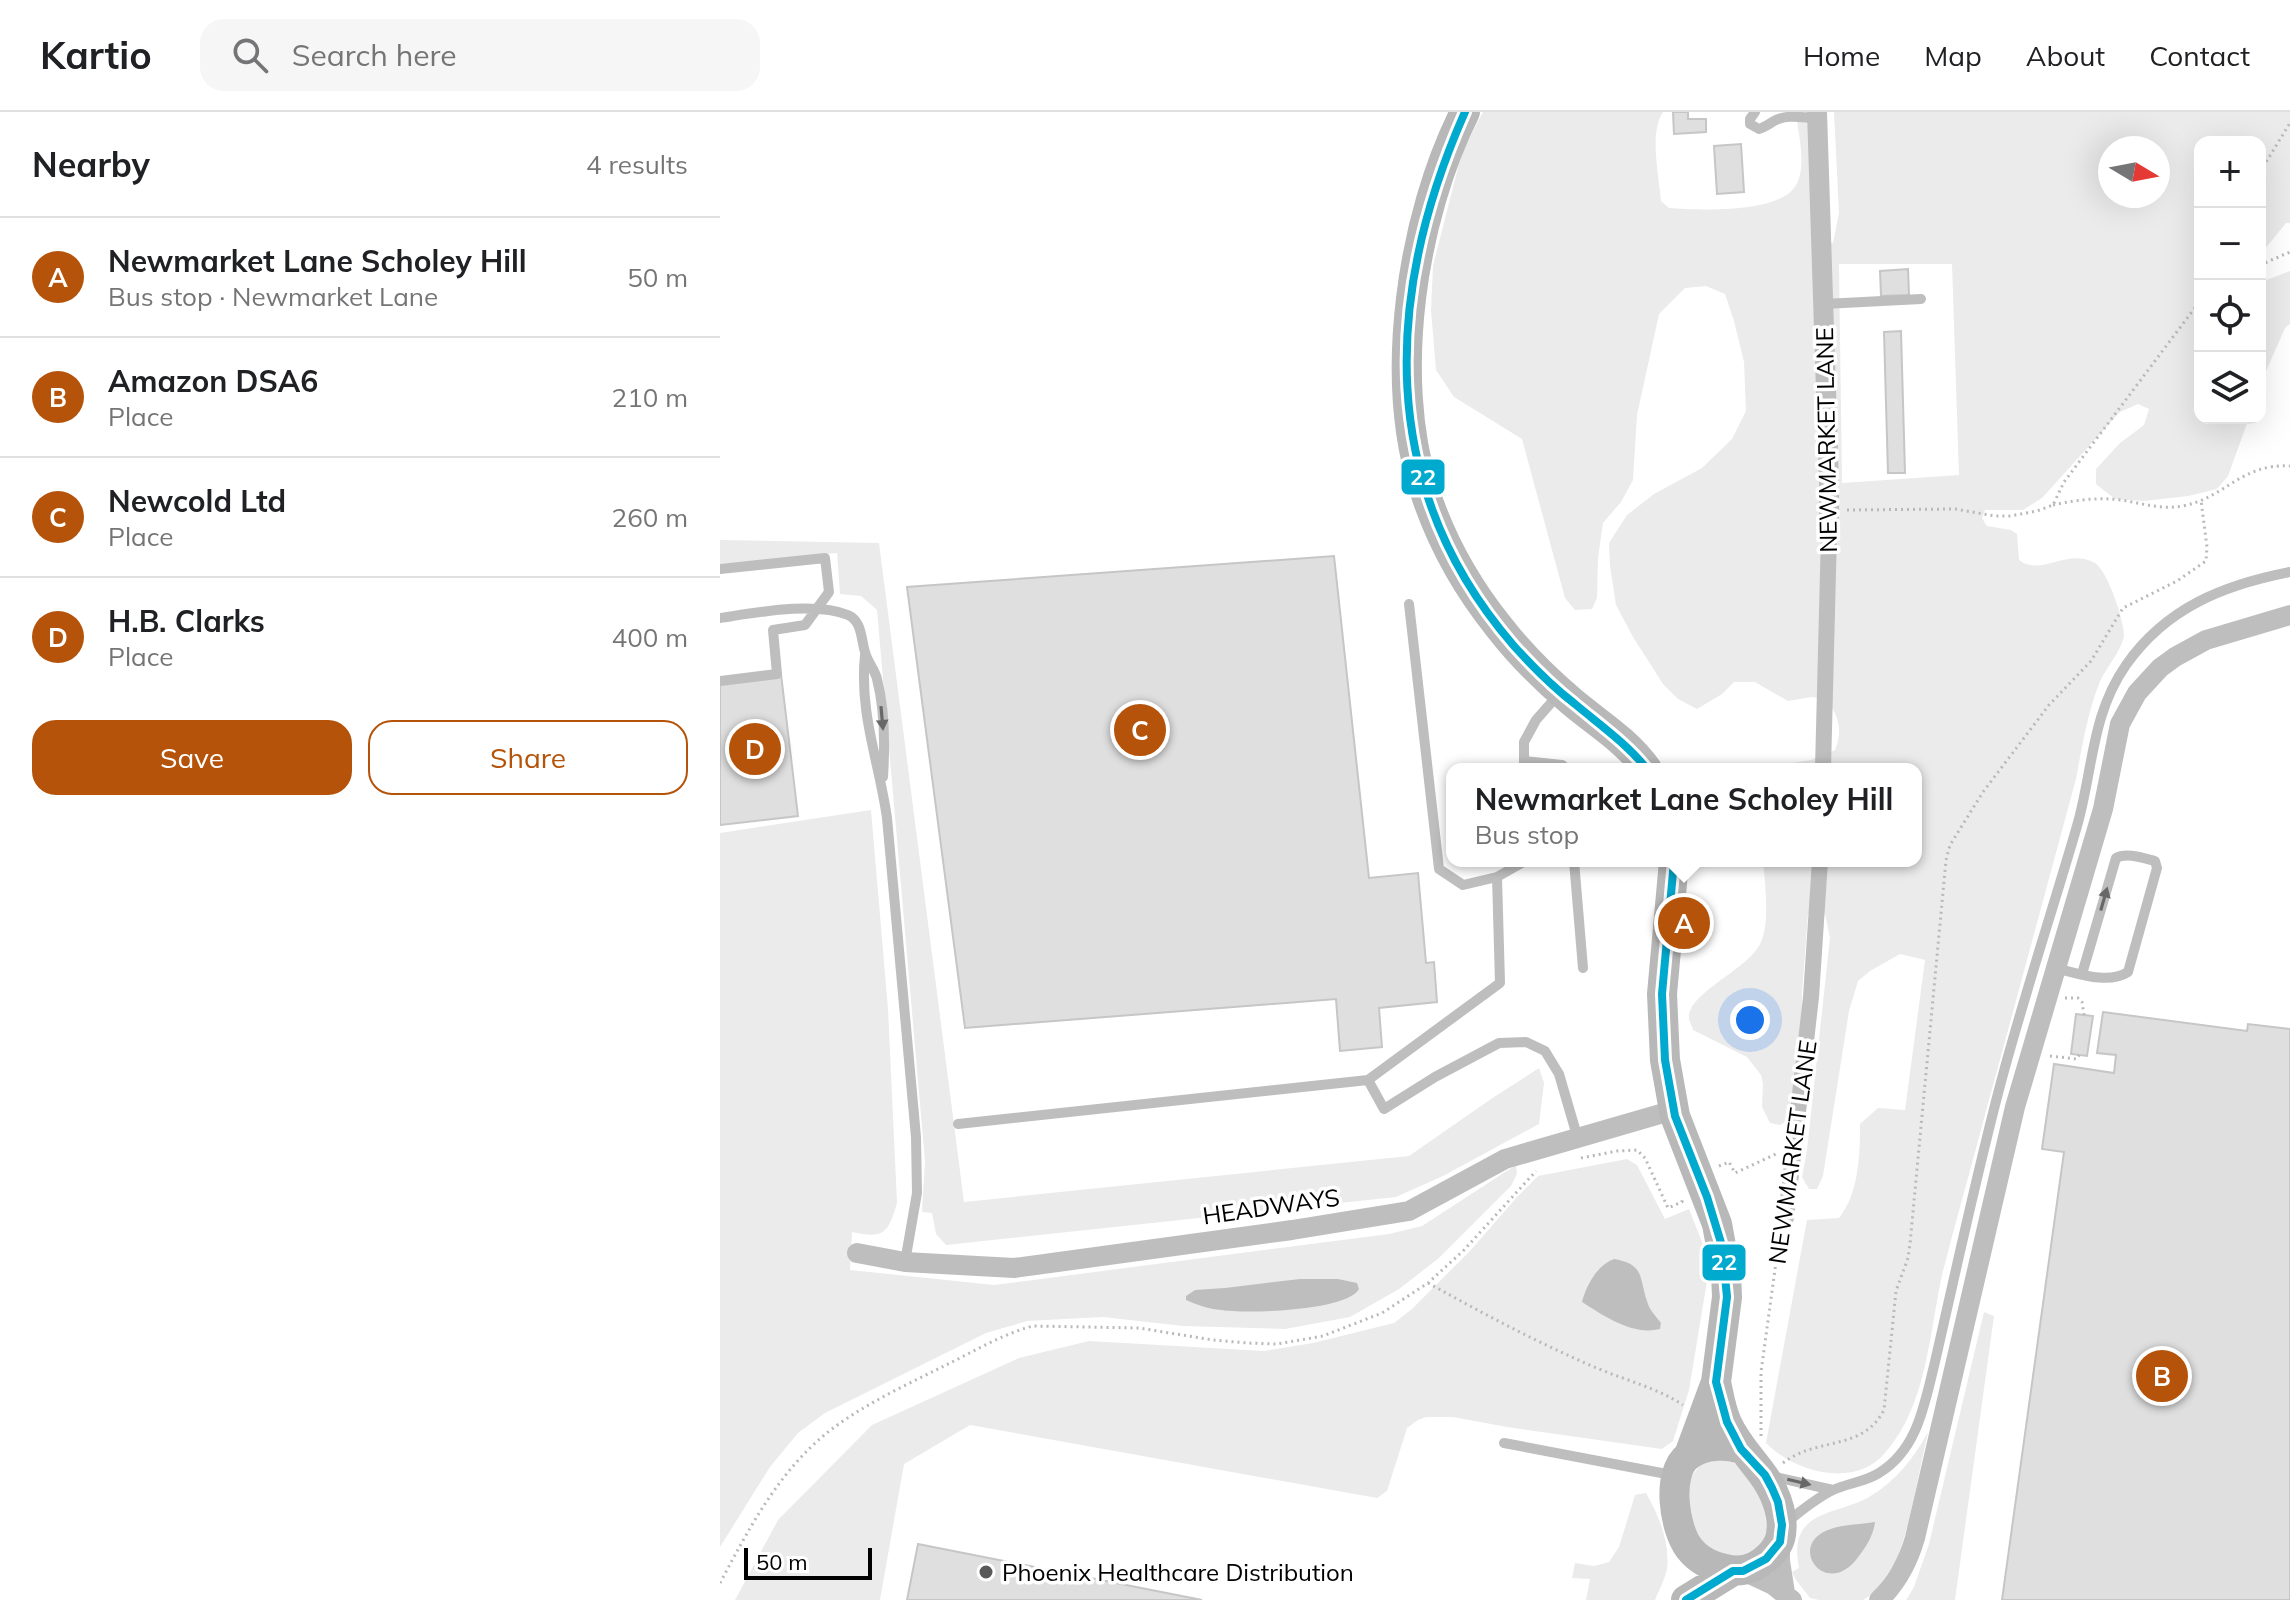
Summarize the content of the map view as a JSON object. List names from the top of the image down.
{
  "streets": {
    "street": ["NEWMARKET LANE", "HEADWAYS"]
  },
  "places": ["Phoenix Healthcare Distribution"],
  "lines": ["transit line 22"],
  "scale_bar": "50 m",
  "north": "right",
  "page": {
    "header": "Kartio",
    "search": "Search here",
    "nav": [
      "Home",
      "Map",
      "About",
      "Contact"
    ],
    "heading": ["Nearby", "4 results"],
    "map_buttons": ["+", "−"],
    "list": [
      {
        "mark": "A",
        "name": "Newmarket Lane Scholey Hill",
        "note": "Bus stop · Newmarket Lane",
        "value": "50 m"
      },
      {
        "mark": "B",
        "name": "Amazon DSA6",
        "note": "Place",
        "value": "210 m"
      },
      {
        "mark": "C",
        "name": "Newcold Ltd",
        "note": "Place",
        "value": "260 m"
      },
      {
        "mark": "D",
        "name": "H.B. Clarks",
        "note": "Place",
        "value": "400 m"
      }
    ],
    "buttons": ["Save", "Share"],
    "pins": [
      "C",
      "D",
      "A",
      "B"
    ],
    "popup": ["Newmarket Lane Scholey Hill", "Bus stop"],
    "scale": "50 m"
  }
}
